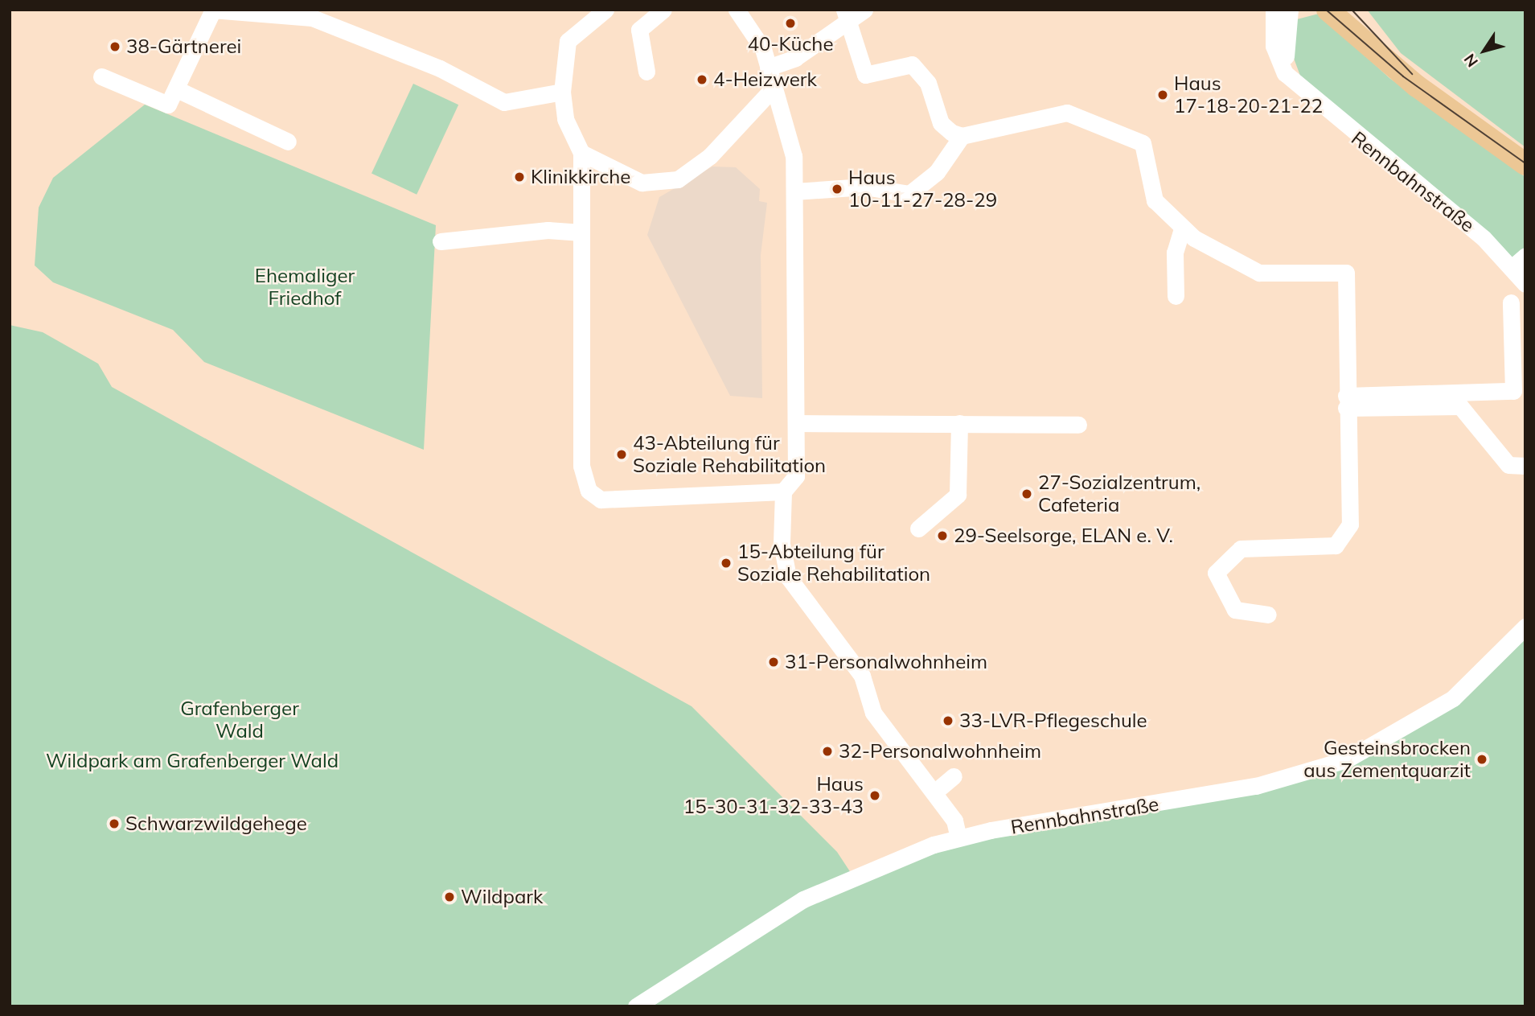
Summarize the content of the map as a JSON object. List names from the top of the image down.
{
  "streets": {
    "street": ["Rennbahnstraße"]
  },
  "parks": ["Ehemaliger Friedhof", "Grafenberger Wald", "Wildpark am Grafenberger Wald"],
  "places": [
    "40-Küche",
    "38-Gärtnerei",
    "4-Heizwerk",
    "Haus 17-18-20-21-22",
    "Klinikkirche",
    "Haus 10-11-27-28-29",
    "43-Abteilung für Soziale Rehabilitation",
    "27-Sozialzentrum, Cafeteria",
    "29-Seelsorge, ELAN e. V.",
    "15-Abteilung für Soziale Rehabilitation",
    "31-Personalwohnheim",
    "33-LVR-Pflegeschule",
    "32-Personalwohnheim",
    "Gesteinsbrocken aus Zementquarzit",
    "Haus 15-30-31-32-33-43",
    "Schwarzwildgehege",
    "Wildpark"
  ],
  "north": "bottom left"
}
